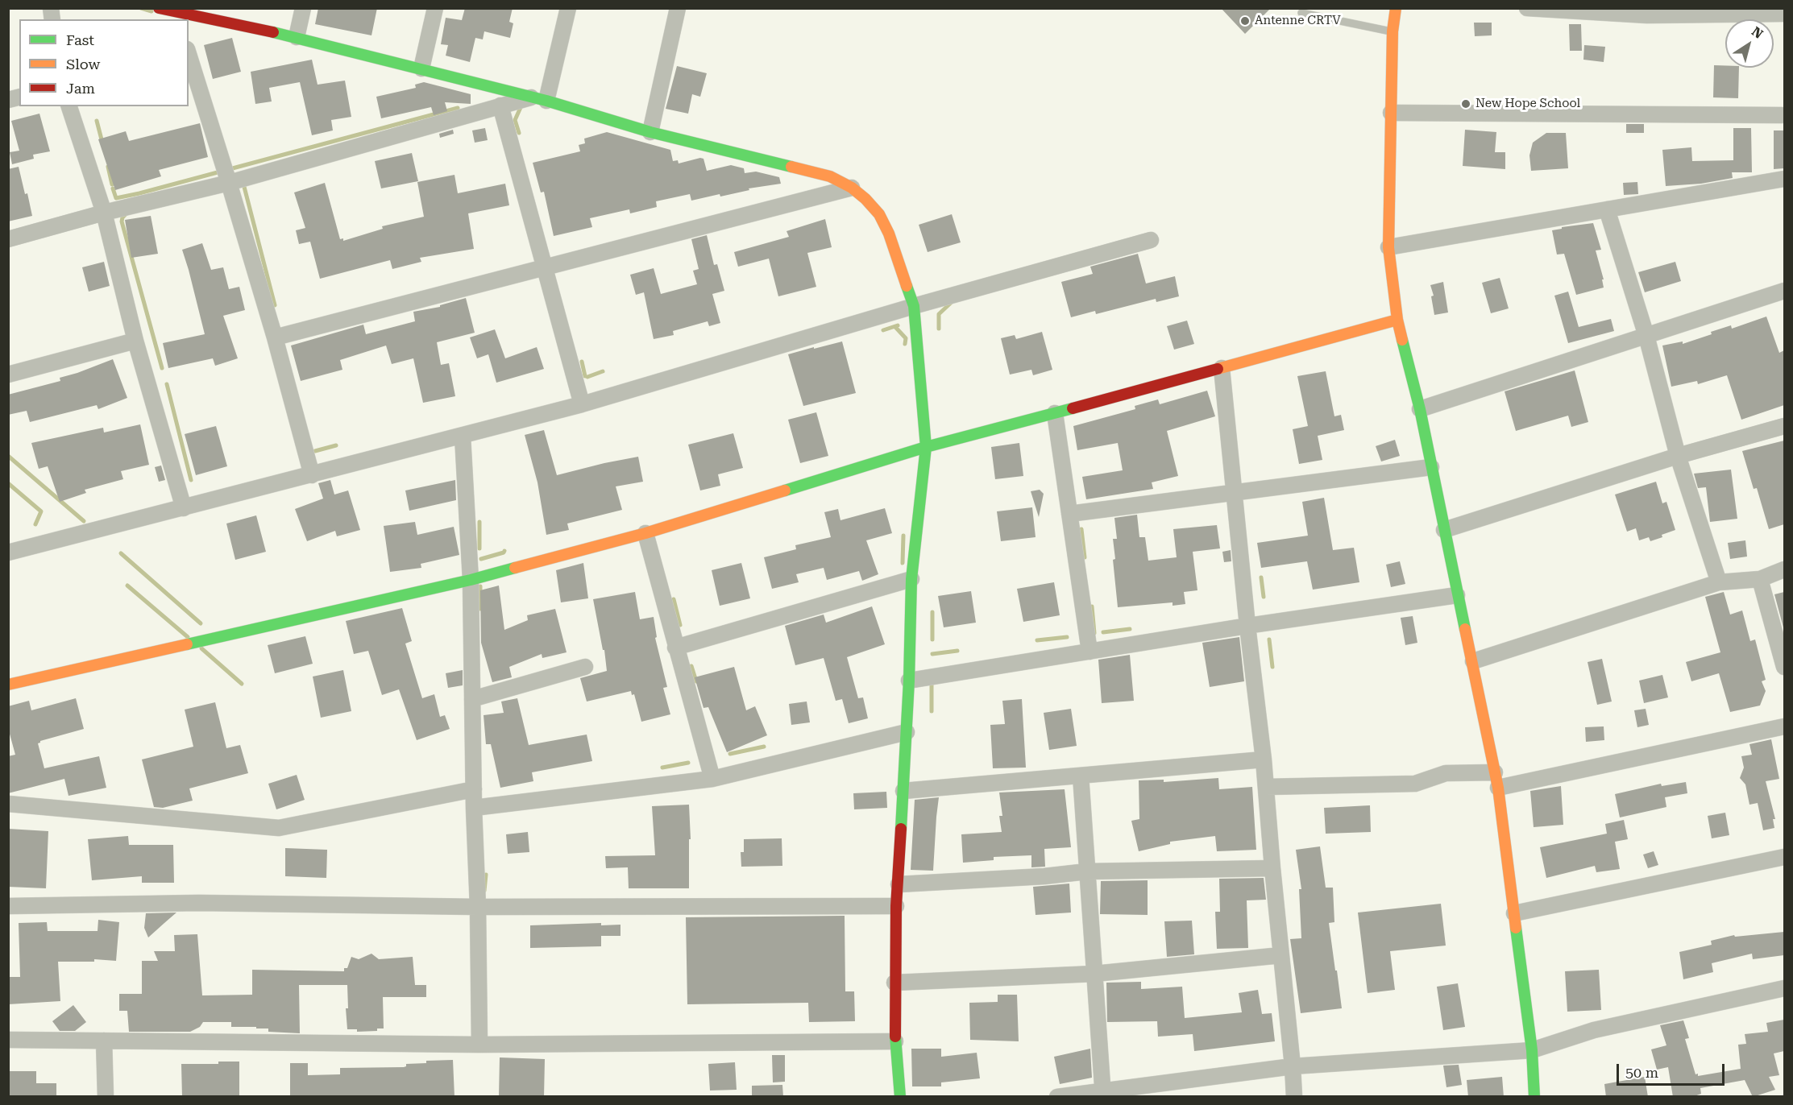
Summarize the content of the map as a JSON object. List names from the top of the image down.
{
  "places": ["Antenne CRTV", "New Hope School"],
  "legend": ["Fast", "Slow", "Jam"],
  "scale_bar": "50 m",
  "north": "top right"
}
